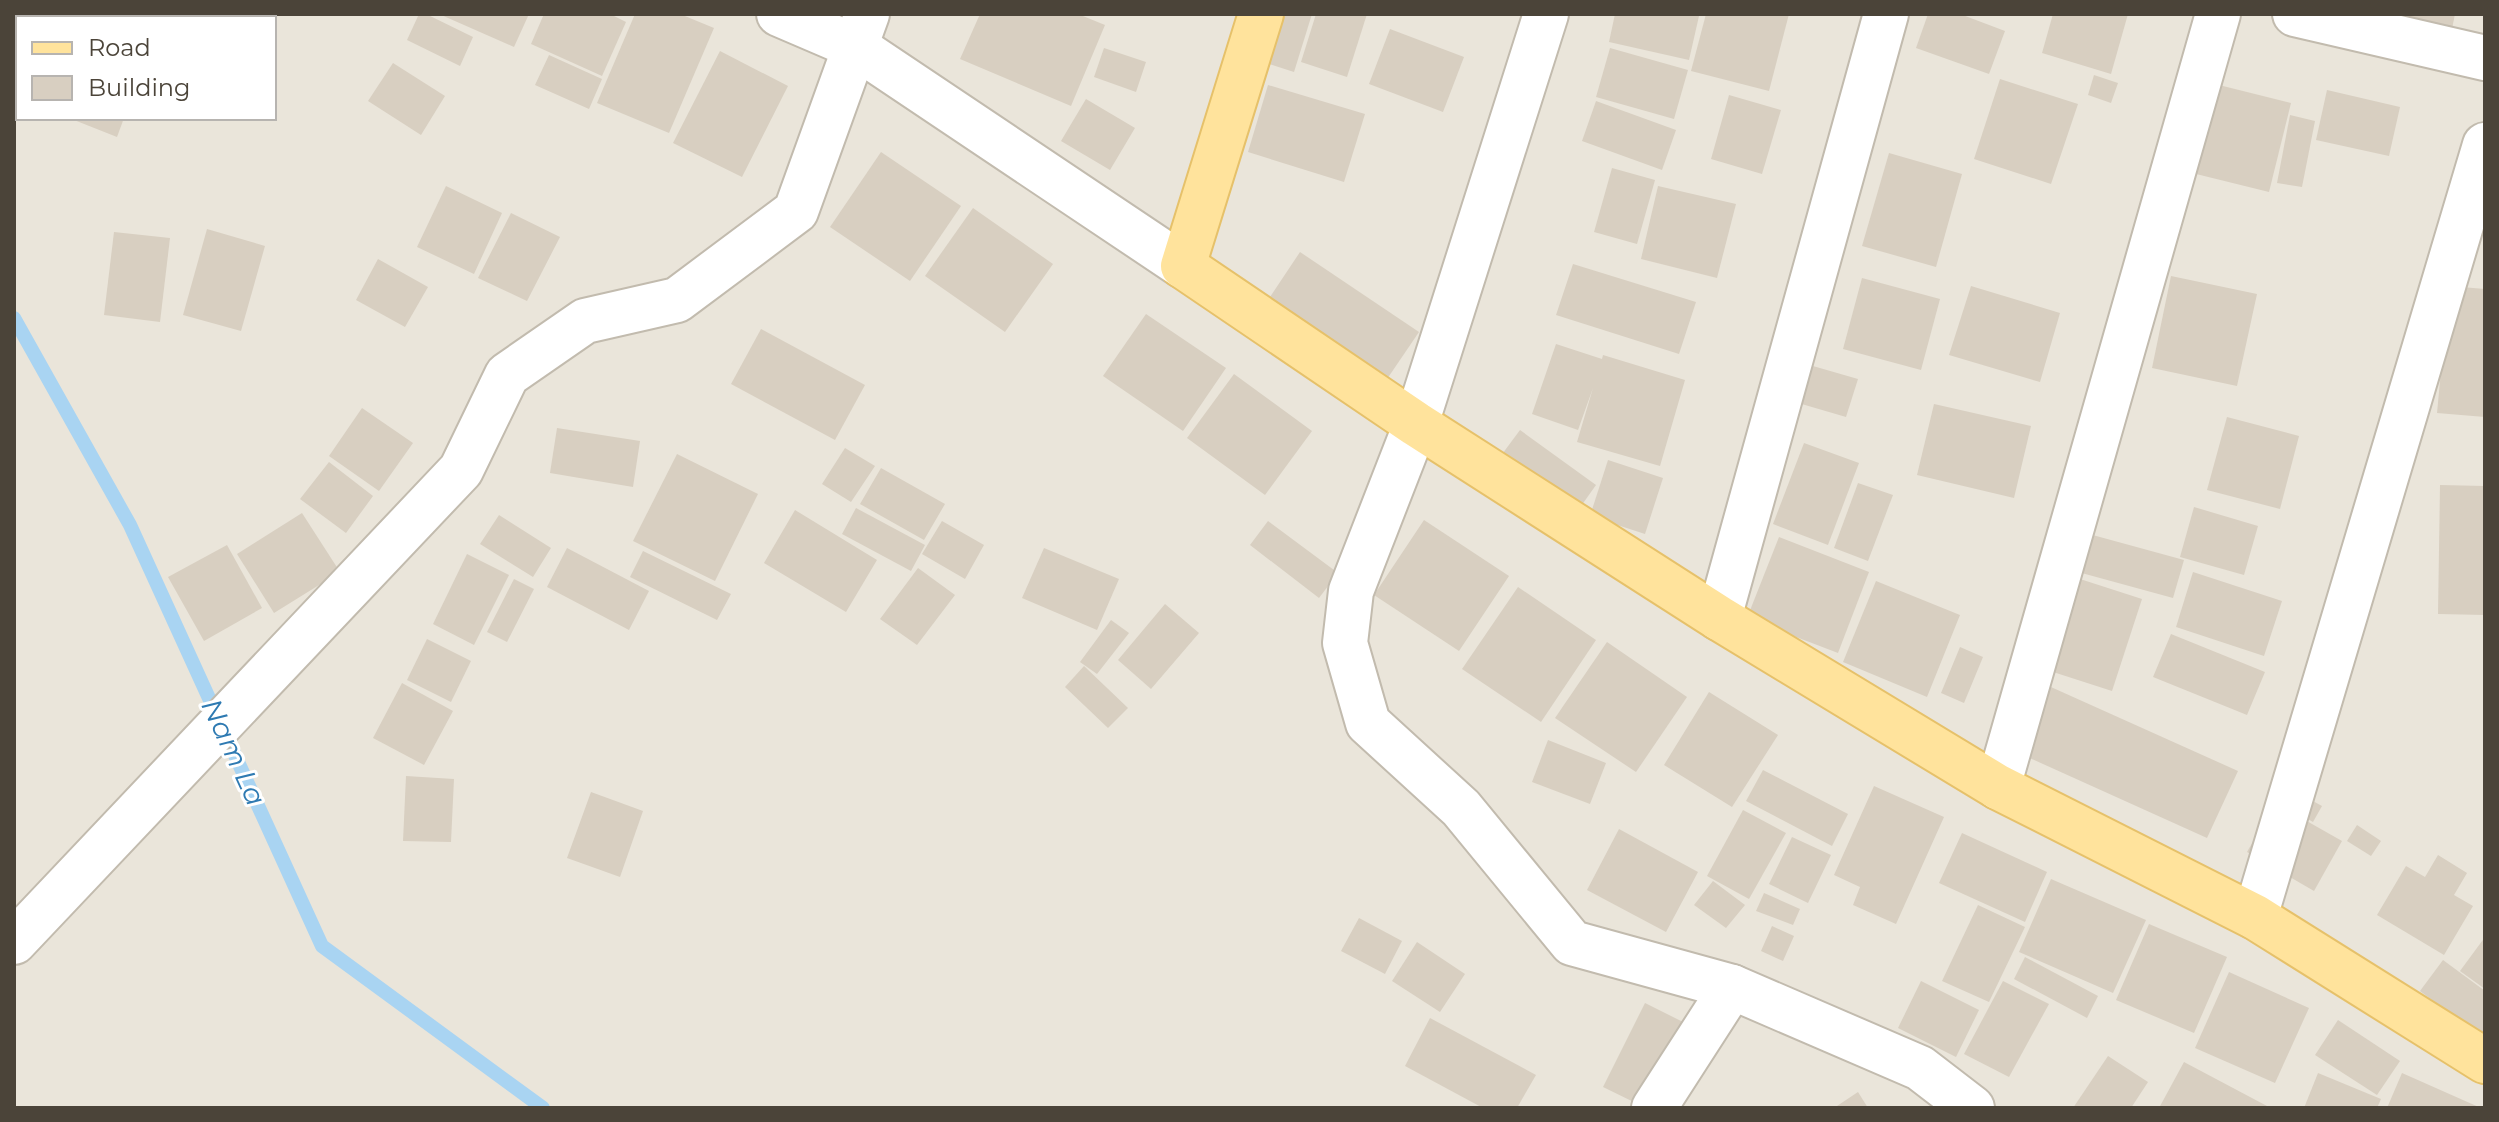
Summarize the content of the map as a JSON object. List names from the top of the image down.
{
  "water": ["Nam La"],
  "legend": ["Road", "Building"]
}
